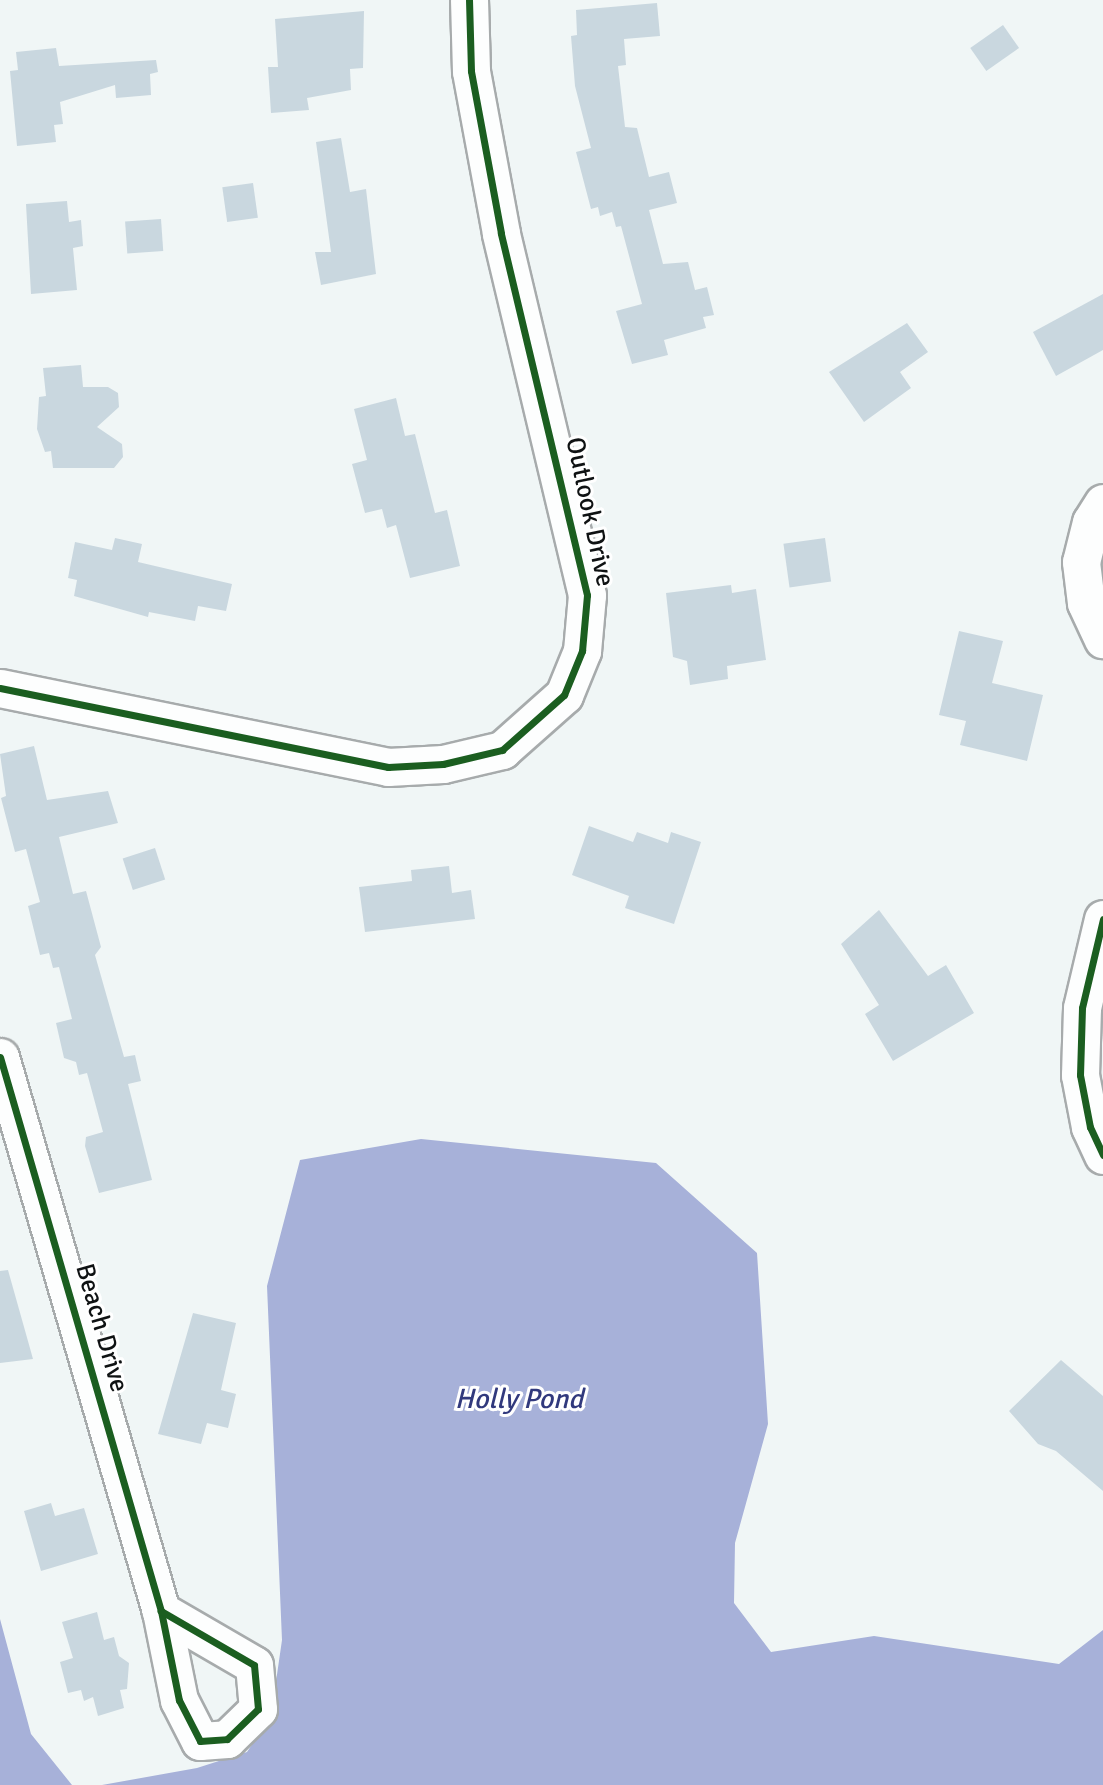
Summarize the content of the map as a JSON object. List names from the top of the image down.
{
  "streets": {
    "street": ["Outlook Drive", "Beach Drive"]
  },
  "water": ["Holly Pond"]
}
